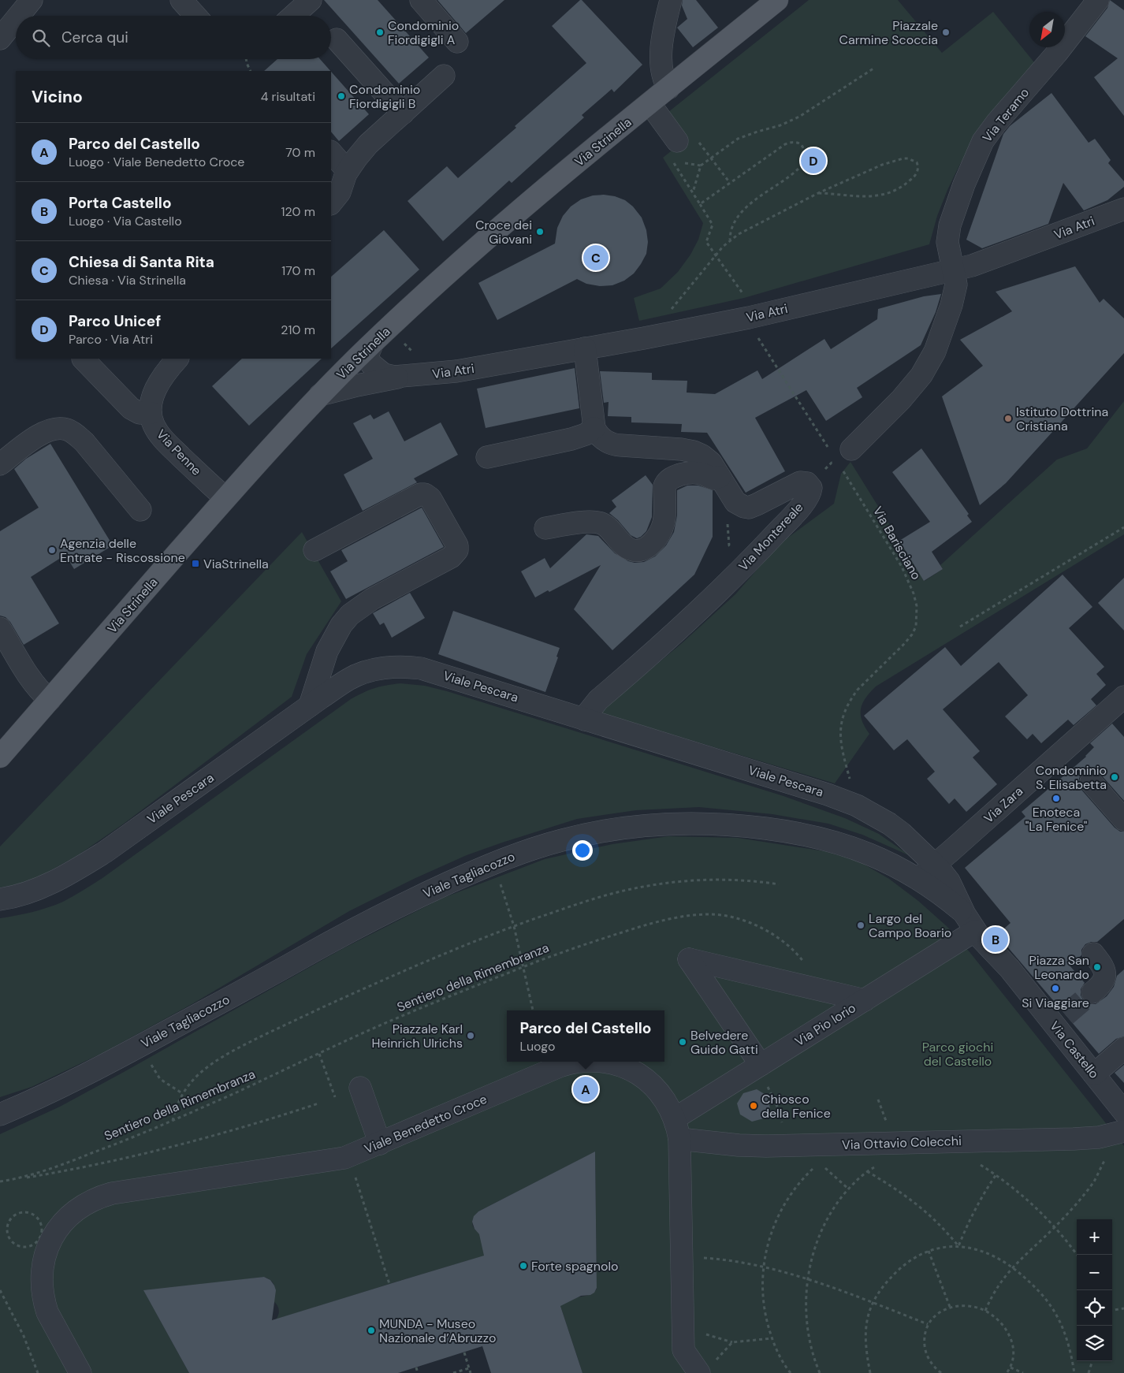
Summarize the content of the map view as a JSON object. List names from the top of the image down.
{
  "streets": {
    "main road": ["Via Strinella"],
    "street": [
      "Via Teramo",
      "Via Atri",
      "Via Penne",
      "Via Montereale",
      "Viale Pescara",
      "Via Zara",
      "Viale Tagliacozzo",
      "Via Pio Iorio",
      "Via Castello",
      "Viale Benedetto Croce",
      "Via Ottavio Colecchi"
    ],
    "path": ["Via Barisciano", "Sentiero della Rimembranza"]
  },
  "crossings": [
    ["Via Teramo", "Via Atri"],
    ["Via Teramo", "Via Barisciano"],
    ["Via Strinella", "Via Atri"],
    ["Via Strinella", "Via Penne"],
    ["Via Atri", "Via Barisciano"],
    ["Via Montereale", "Viale Pescara"],
    ["Via Barisciano", "Viale Pescara"],
    ["Viale Pescara", "Via Zara"],
    ["Viale Pescara", "Viale Tagliacozzo"],
    ["Viale Pescara", "Via Pio Iorio"],
    ["Viale Pescara", "Via Castello"],
    ["Via Zara", "Viale Tagliacozzo"],
    ["Viale Tagliacozzo", "Via Pio Iorio"],
    ["Viale Tagliacozzo", "Via Castello"],
    ["Via Pio Iorio", "Via Castello"],
    ["Via Pio Iorio", "Viale Benedetto Croce"],
    ["Viale Benedetto Croce", "Via Ottavio Colecchi"]
  ],
  "parks": ["Parco giochi del Castello"],
  "places": {
    "other": [
      "Condominio Fiordigigli A",
      "Piazzale Carmine Scoccia",
      "Condominio Fiordigigli B",
      "Croce dei Giovani",
      "Istituto Dottrina Cristiana",
      "Agenzia delle Entrate - Riscossione",
      "Condominio S. Elisabetta",
      "Enoteca \"La Fenice\"",
      "Largo del Campo Boario",
      "Piazza San Leonardo",
      "Si Viaggiare",
      "Piazzale Karl Heinrich Ulrichs",
      "Belvedere Guido Gatti",
      "Chiosco della Fenice",
      "Forte spagnolo",
      "MUNDA - Museo Nazionale d’Abruzzo"
    ],
    "transit": ["ViaStrinella"]
  },
  "north": "bottom left",
  "page": {
    "search": "Cerca qui",
    "heading": ["Vicino", "4 risultati"],
    "list": [
      {
        "mark": "A",
        "name": "Parco del Castello",
        "note": "Luogo · Viale Benedetto Croce",
        "value": "70 m"
      },
      {
        "mark": "B",
        "name": "Porta Castello",
        "note": "Luogo · Via Castello",
        "value": "120 m"
      },
      {
        "mark": "C",
        "name": "Chiesa di Santa Rita",
        "note": "Chiesa · Via Strinella",
        "value": "170 m"
      },
      {
        "mark": "D",
        "name": "Parco Unicef",
        "note": "Parco · Via Atri",
        "value": "210 m"
      }
    ],
    "pins": [
      "D",
      "C",
      "B",
      "A"
    ],
    "popup": ["Parco del Castello", "Luogo"],
    "map_buttons": ["+", "−"]
  }
}
